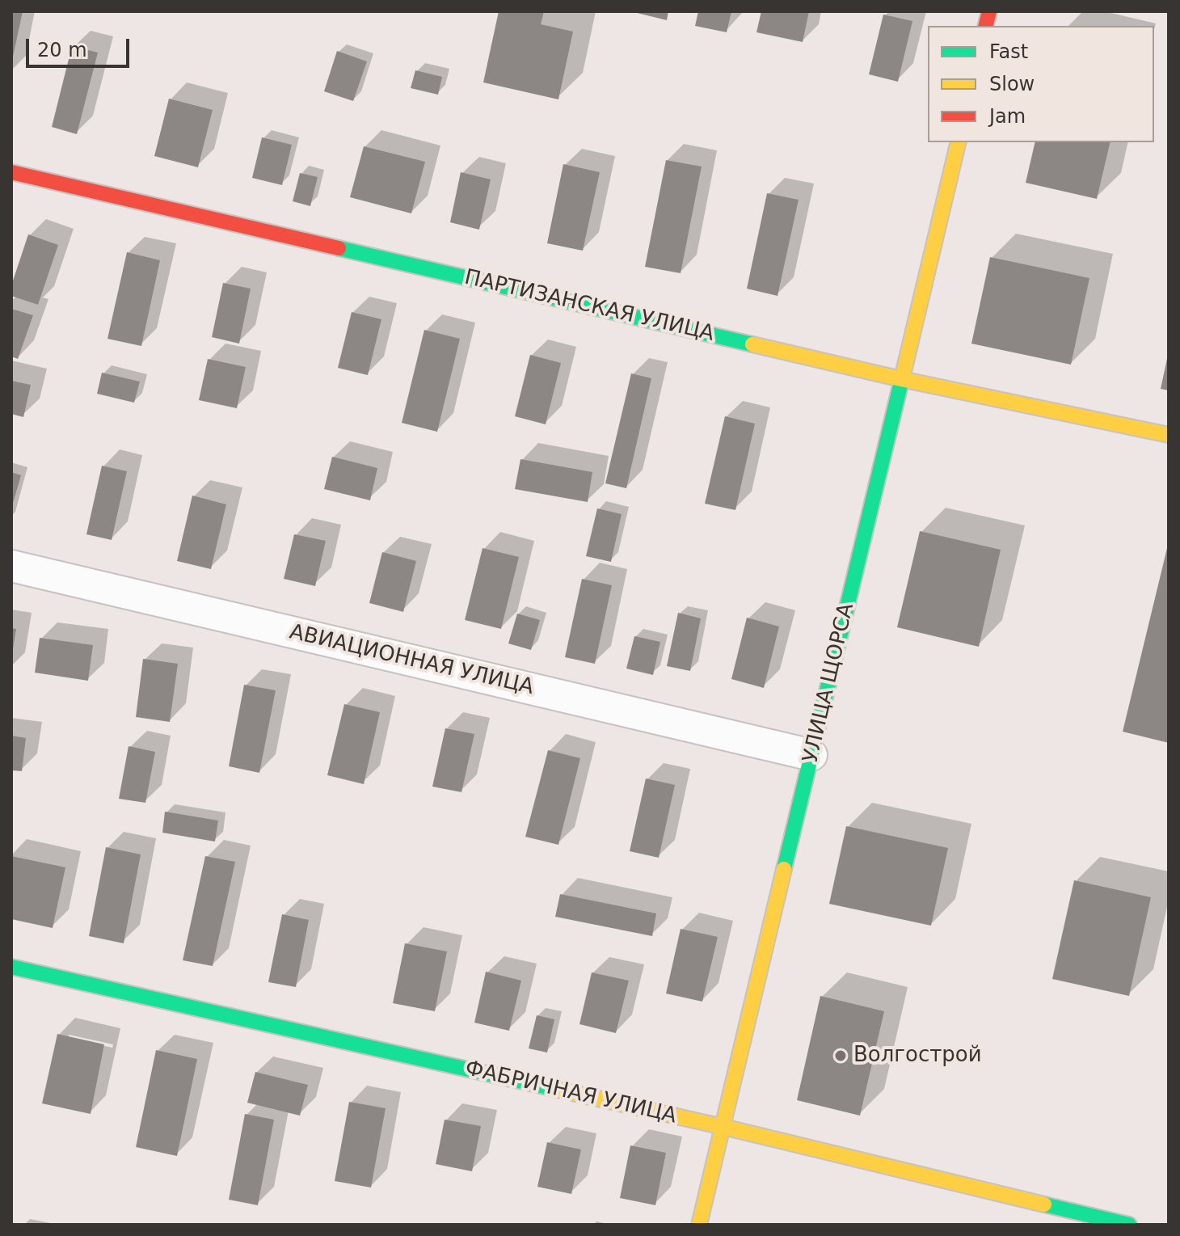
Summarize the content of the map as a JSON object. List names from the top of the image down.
{
  "streets": {
    "street": [
      "ПАРТИЗАНСКАЯ УЛИЦА",
      "АВИАЦИОННАЯ УЛИЦА",
      "УЛИЦА ЩОРСА",
      "ФАБРИЧНАЯ УЛИЦА"
    ]
  },
  "crossings": [
    ["ПАРТИЗАНСКАЯ УЛИЦА", "УЛИЦА ЩОРСА"],
    ["АВИАЦИОННАЯ УЛИЦА", "УЛИЦА ЩОРСА"],
    ["УЛИЦА ЩОРСА", "ФАБРИЧНАЯ УЛИЦА"]
  ],
  "places": ["Волгострой"],
  "legend": ["Fast", "Slow", "Jam"],
  "scale_bar": "20 m"
}
